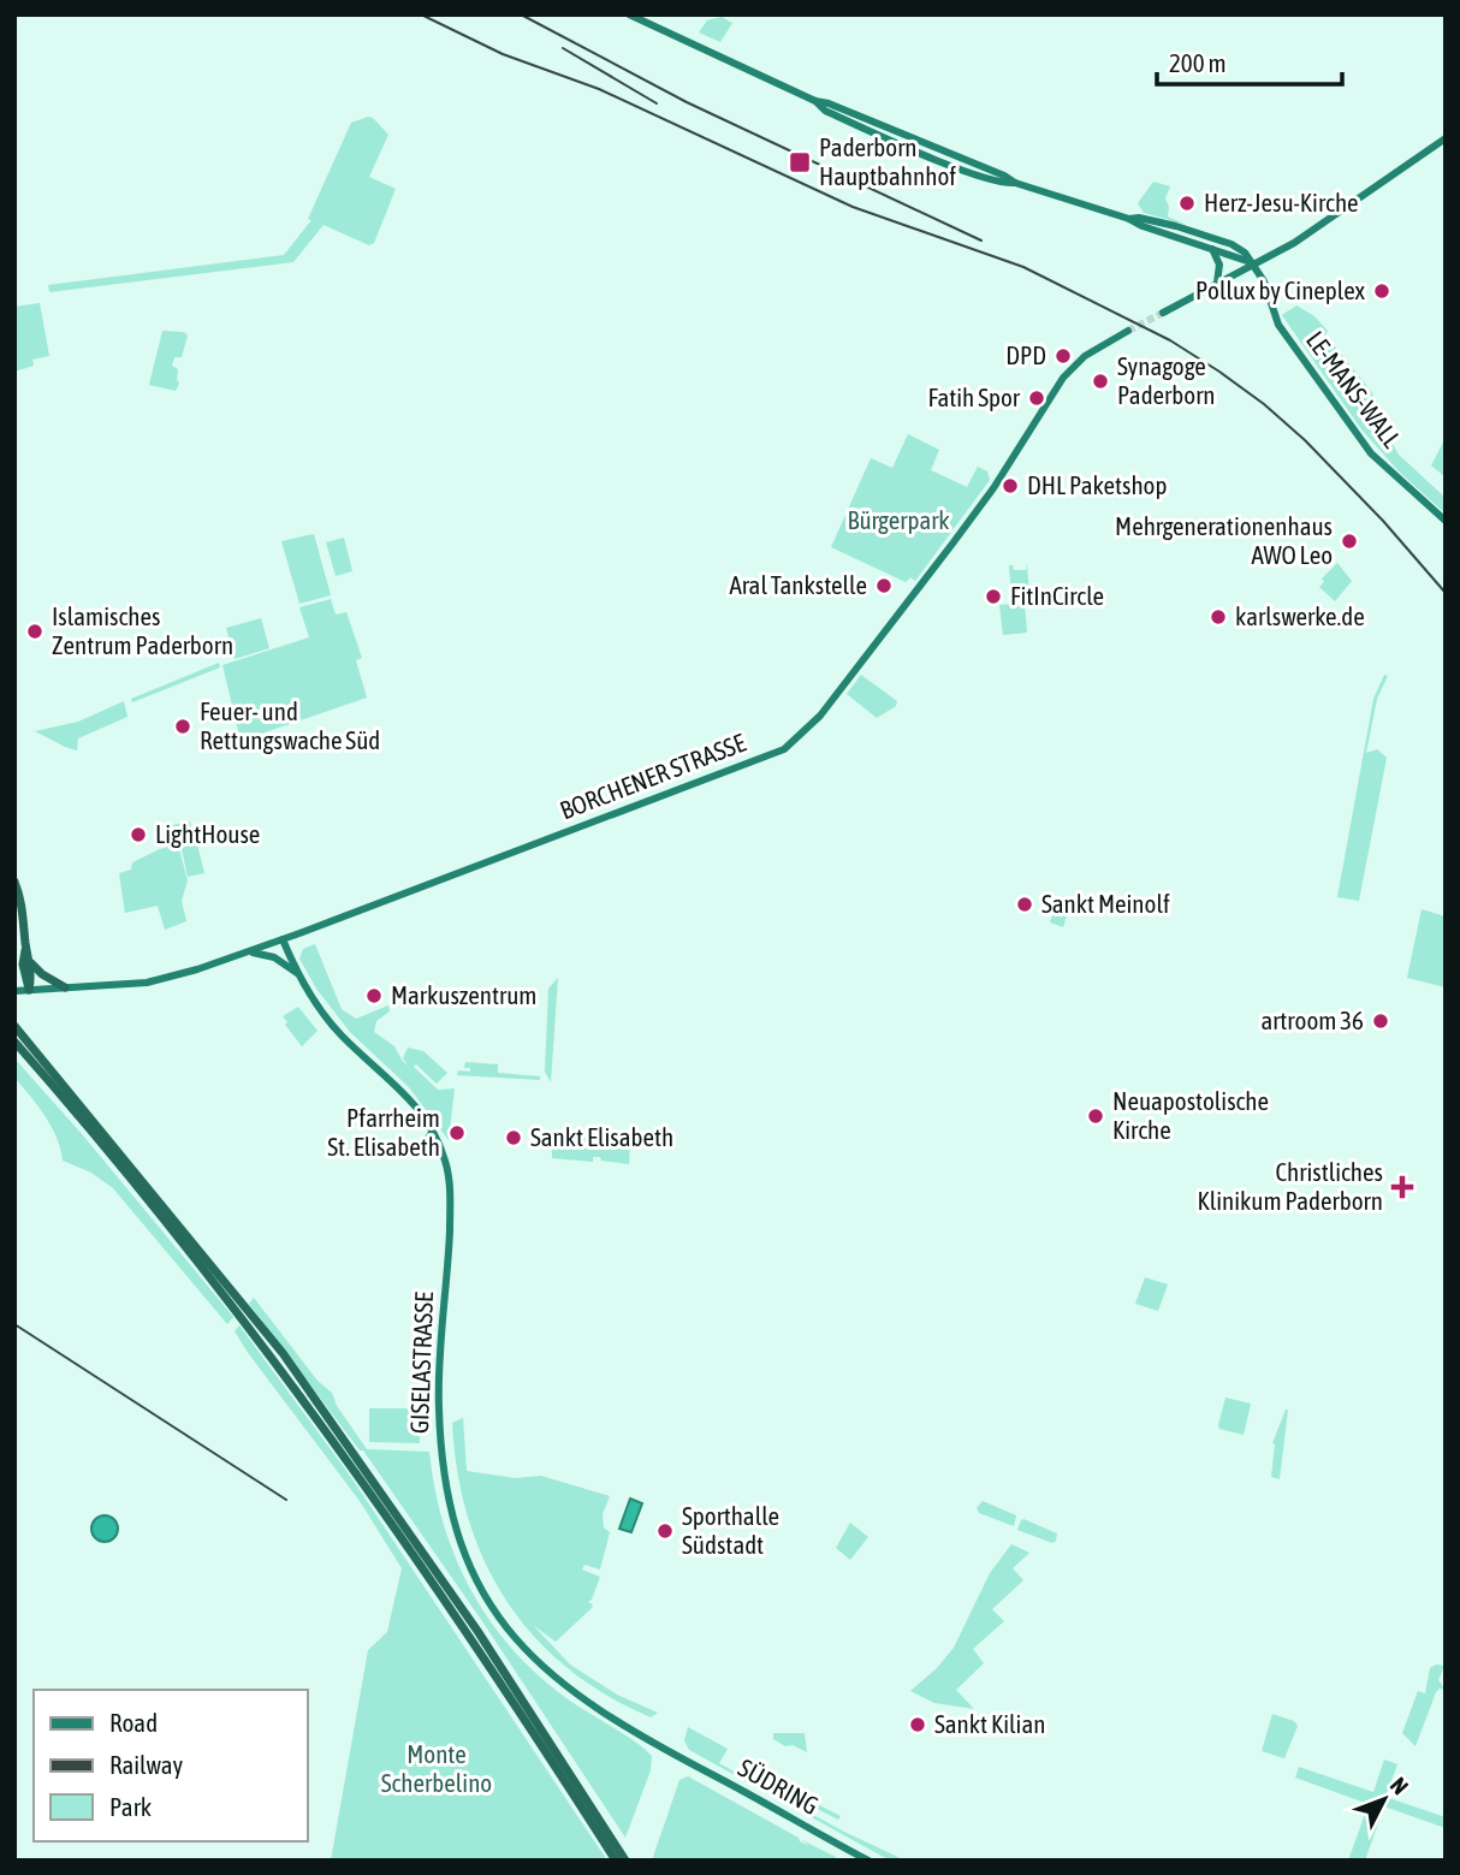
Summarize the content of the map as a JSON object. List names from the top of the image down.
{
  "streets": {
    "main road": [
      "LE-MANS-WALL",
      "BORCHENER STRASSE",
      "GISELASTRASSE",
      "SÜDRING"
    ]
  },
  "crossings": [
    ["BORCHENER STRASSE", "GISELASTRASSE"],
    ["GISELASTRASSE", "SÜDRING"]
  ],
  "parks": ["Bürgerpark", "Monte Scherbelino"],
  "places": {
    "transit": ["Paderborn Hauptbahnhof"],
    "other": [
      "Herz-Jesu-Kirche",
      "Pollux by Cineplex",
      "DPD",
      "Synagoge Paderborn",
      "Fatih Spor",
      "DHL Paketshop",
      "Mehrgenerationenhaus AWO Leo",
      "Aral Tankstelle",
      "FitInCircle",
      "karlswerke.de",
      "Islamisches Zentrum Paderborn",
      "Feuer- und Rettungswache Süd",
      "LightHouse",
      "Sankt Meinolf",
      "Markuszentrum",
      "artroom 36",
      "Neuapostolische Kirche",
      "Pfarrheim St. Elisabeth",
      "Sankt Elisabeth",
      "Sporthalle Südstadt",
      "Sankt Kilian"
    ],
    "health": ["Christliches Klinikum Paderborn"]
  },
  "legend": ["Road", "Railway", "Park"],
  "scale_bar": "200 m",
  "north": "top right"
}
